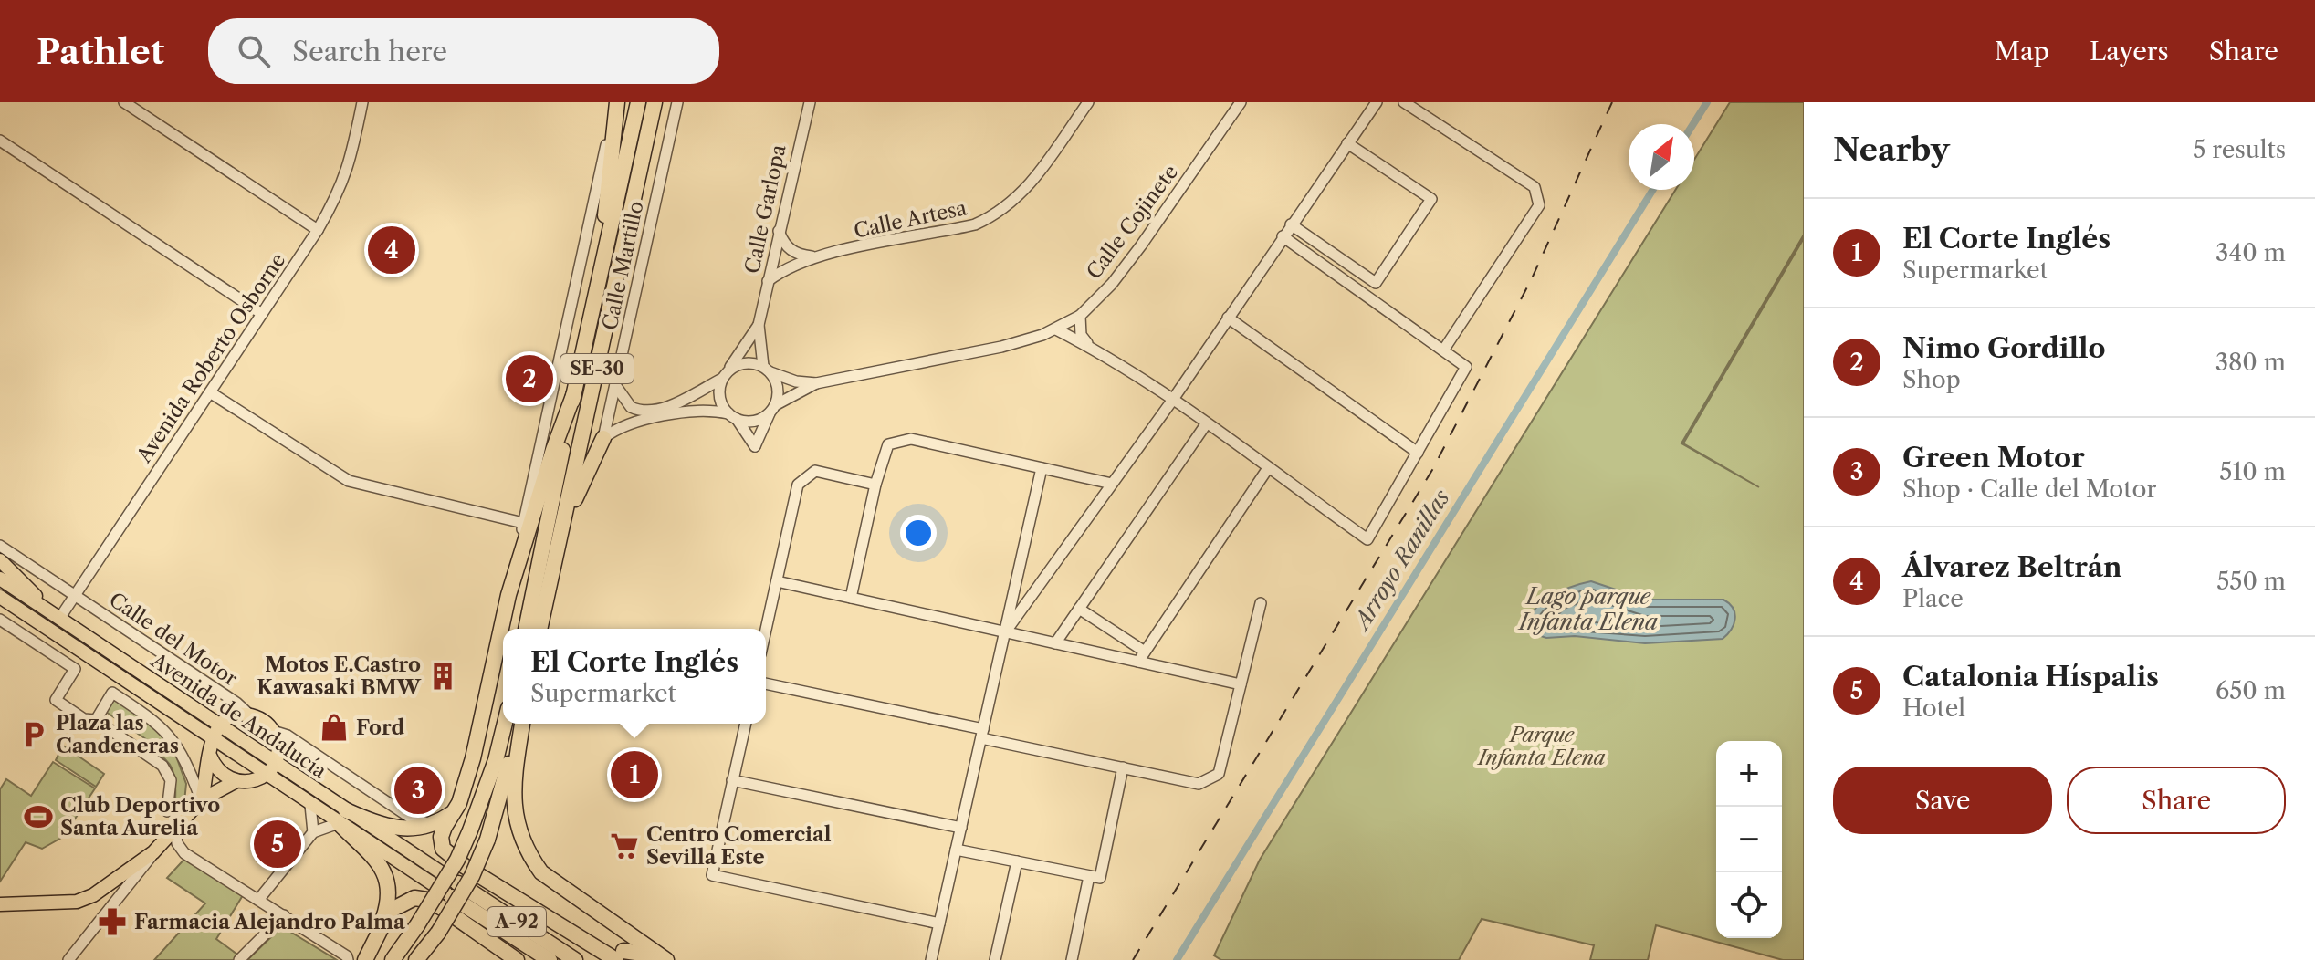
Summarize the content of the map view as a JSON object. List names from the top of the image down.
{
  "streets": {
    "highway": ["SE-30", "A-92"],
    "main road": ["Avenida de Andalucía"],
    "street": [
      "Calle Garlopa",
      "Calle Artesa",
      "Calle Cojinete",
      "Calle Martillo",
      "Avenida Roberto Osborne",
      "Calle del Motor"
    ]
  },
  "crossings": [
    ["Calle Garlopa", "Calle Artesa"],
    ["Calle Garlopa", "Calle Cojinete"],
    ["Avenida Roberto Osborne", "Calle del Motor"],
    ["Avenida Roberto Osborne", "Avenida de Andalucía"],
    ["Avenida de Andalucía", "A-92"]
  ],
  "water": ["Arroyo Ranillas", "Lago parque Infanta Elena"],
  "parks": ["Parque Infanta Elena"],
  "places": {
    "building": ["Motos E.Castro Kawasaki BMW"],
    "shop": ["Ford"],
    "parking": ["Plaza las Candeneras"],
    "sports": ["Club Deportivo Santa Aurelia"],
    "supermarket": ["Centro Comercial Sevilla Este"],
    "pharmacy": ["Farmacia Alejandro Palma"]
  },
  "north": "top right",
  "page": {
    "header": "Pathlet",
    "search": "Search here",
    "nav": ["Map", "Layers", "Share"],
    "heading": ["Nearby", "5 results"],
    "list": [
      {
        "mark": "1",
        "name": "El Corte Inglés",
        "note": "Supermarket",
        "value": "340 m"
      },
      {
        "mark": "2",
        "name": "Nimo Gordillo",
        "note": "Shop",
        "value": "380 m"
      },
      {
        "mark": "3",
        "name": "Green Motor",
        "note": "Shop · Calle del Motor",
        "value": "510 m"
      },
      {
        "mark": "4",
        "name": "Álvarez Beltrán",
        "note": "Place",
        "value": "550 m"
      },
      {
        "mark": "5",
        "name": "Catalonia Híspalis",
        "note": "Hotel",
        "value": "650 m"
      }
    ],
    "pins": [
      "4",
      "2",
      "1",
      "3",
      "5"
    ],
    "popup": ["El Corte Inglés", "Supermarket"],
    "map_buttons": ["+", "−"],
    "buttons": ["Save", "Share"]
  }
}
